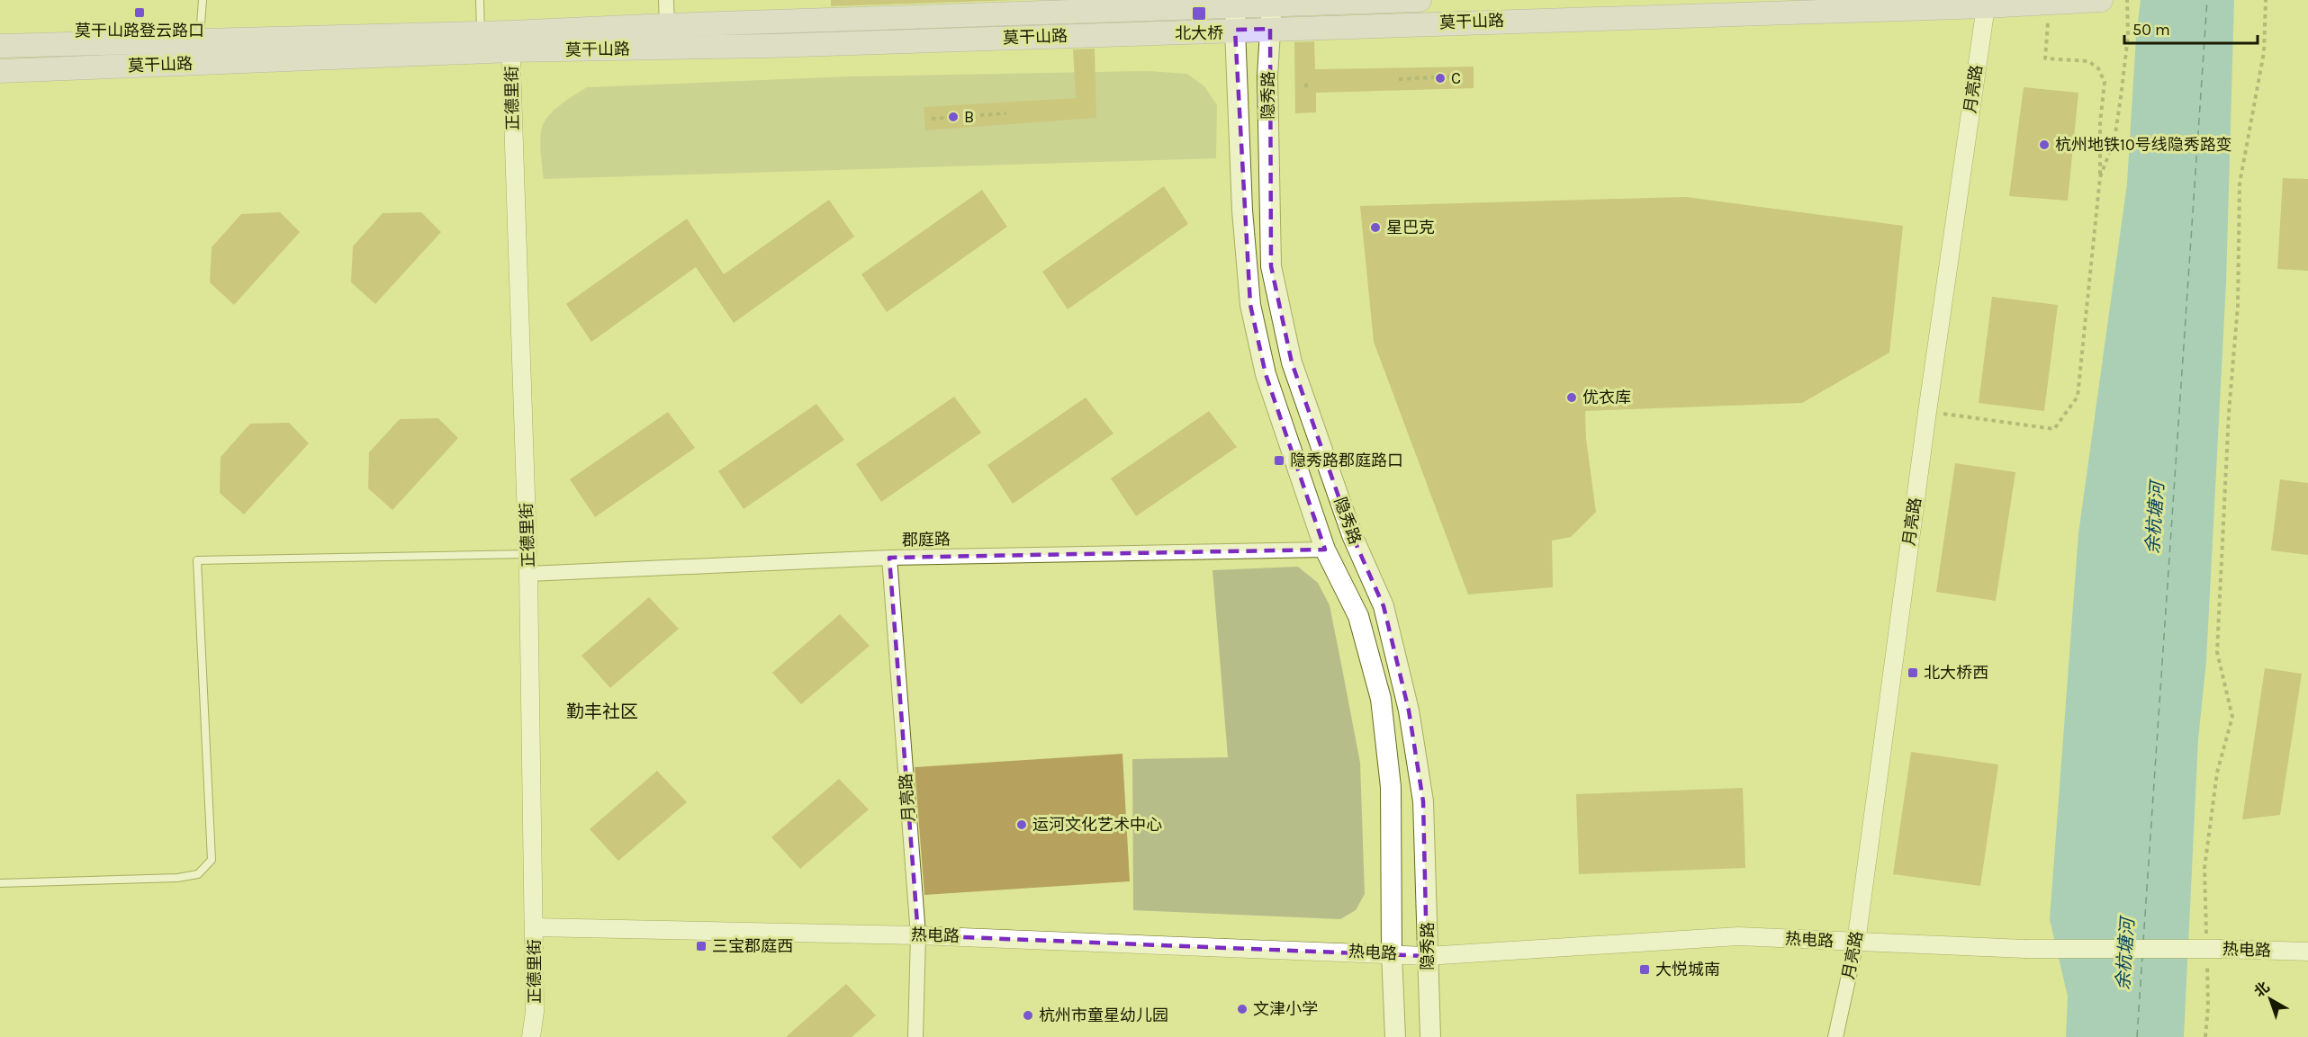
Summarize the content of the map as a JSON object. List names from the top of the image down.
{
  "streets": {
    "main road": ["莫干山路", "隐秀路"],
    "street": [
      "月亮路",
      "正德里街",
      "郡庭路",
      "热电路"
    ]
  },
  "crossings": [
    ["莫干山路", "月亮路"],
    ["莫干山路", "隐秀路"],
    ["莫干山路", "正德里街"],
    ["月亮路", "郡庭路"],
    ["月亮路", "热电路"],
    ["隐秀路", "郡庭路"],
    ["隐秀路", "热电路"],
    ["正德里街", "郡庭路"],
    ["正德里街", "热电路"]
  ],
  "districts": ["勤丰社区"],
  "water": ["余杭塘河"],
  "places": {
    "transit": [
      "莫干山路登云路口",
      "北大桥",
      "隐秀路郡庭路口",
      "北大桥西",
      "三宝郡庭西",
      "大悦城南"
    ],
    "other": [
      "C",
      "B",
      "杭州地铁10号线隐秀路变",
      "星巴克",
      "优衣库",
      "运河文化艺术中心",
      "文津小学",
      "杭州市童星幼儿园"
    ]
  },
  "scale_bar": "50 m",
  "north": "top left"
}
